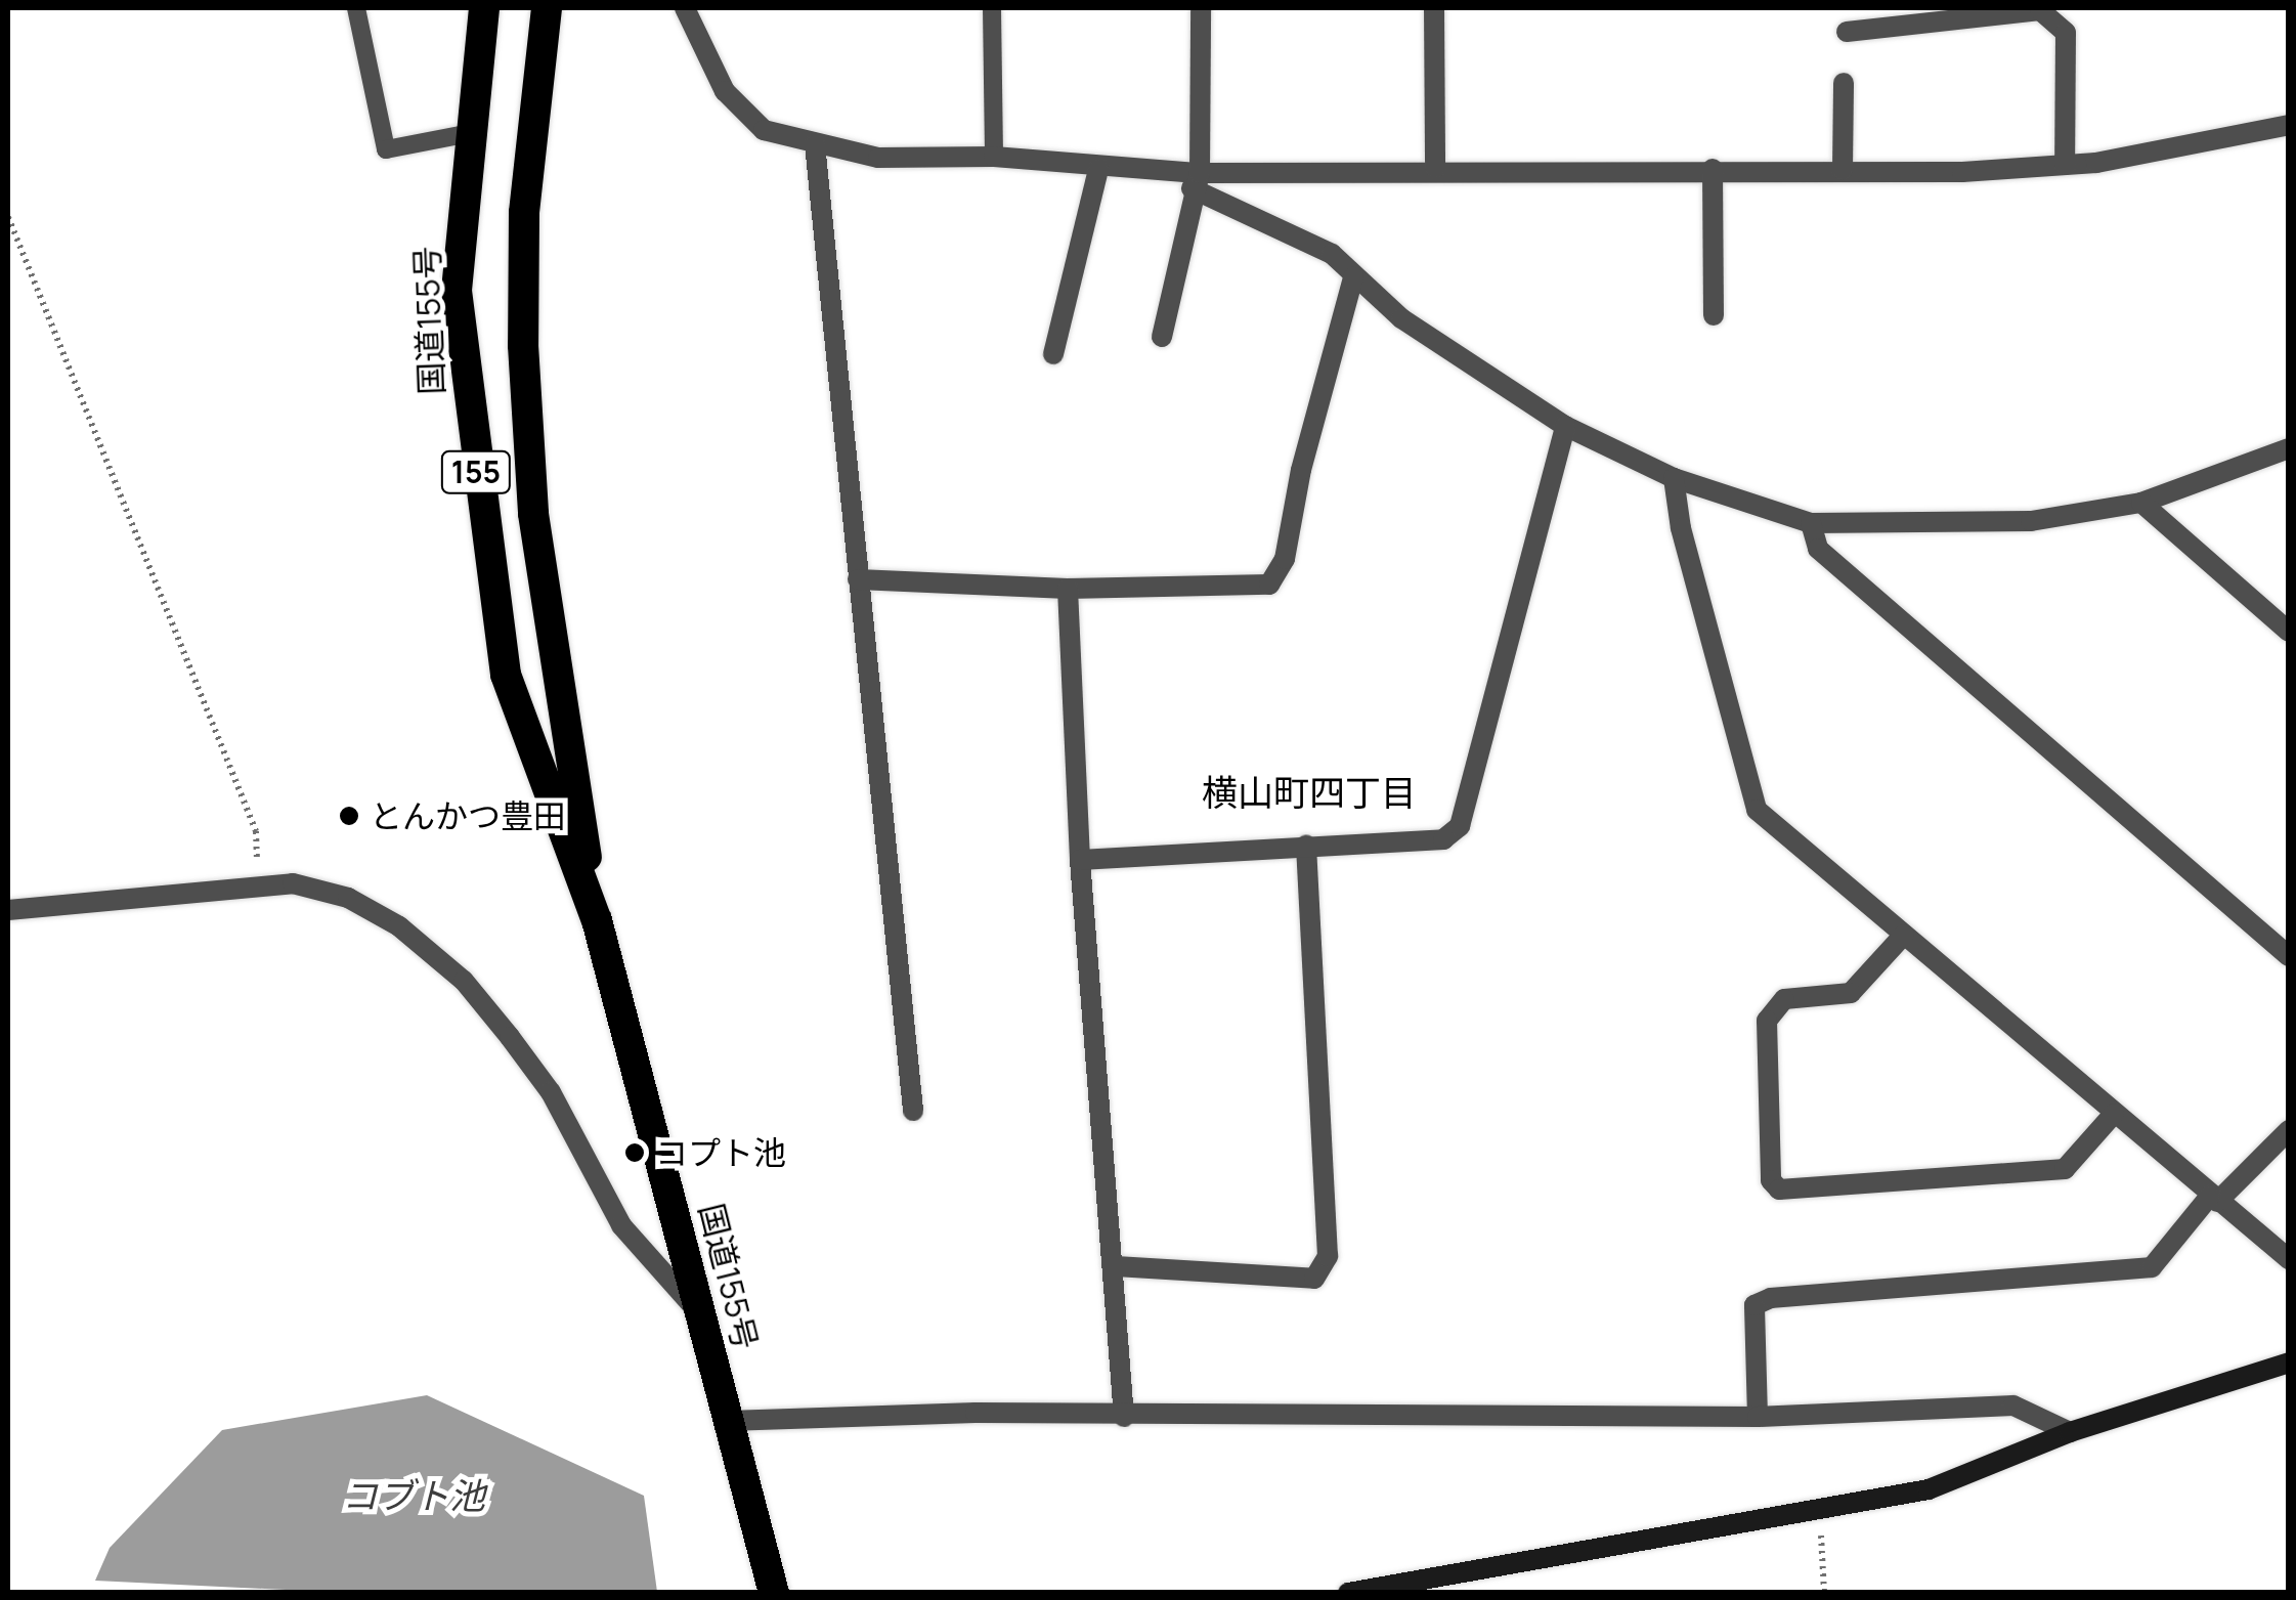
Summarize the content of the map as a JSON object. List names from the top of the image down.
{
  "streets": {
    "highway": ["国道155号", "155"]
  },
  "districts": ["横山町四丁目"],
  "water": ["コブト池"],
  "places": ["とんかつ豊田", "コプト池"]
}
